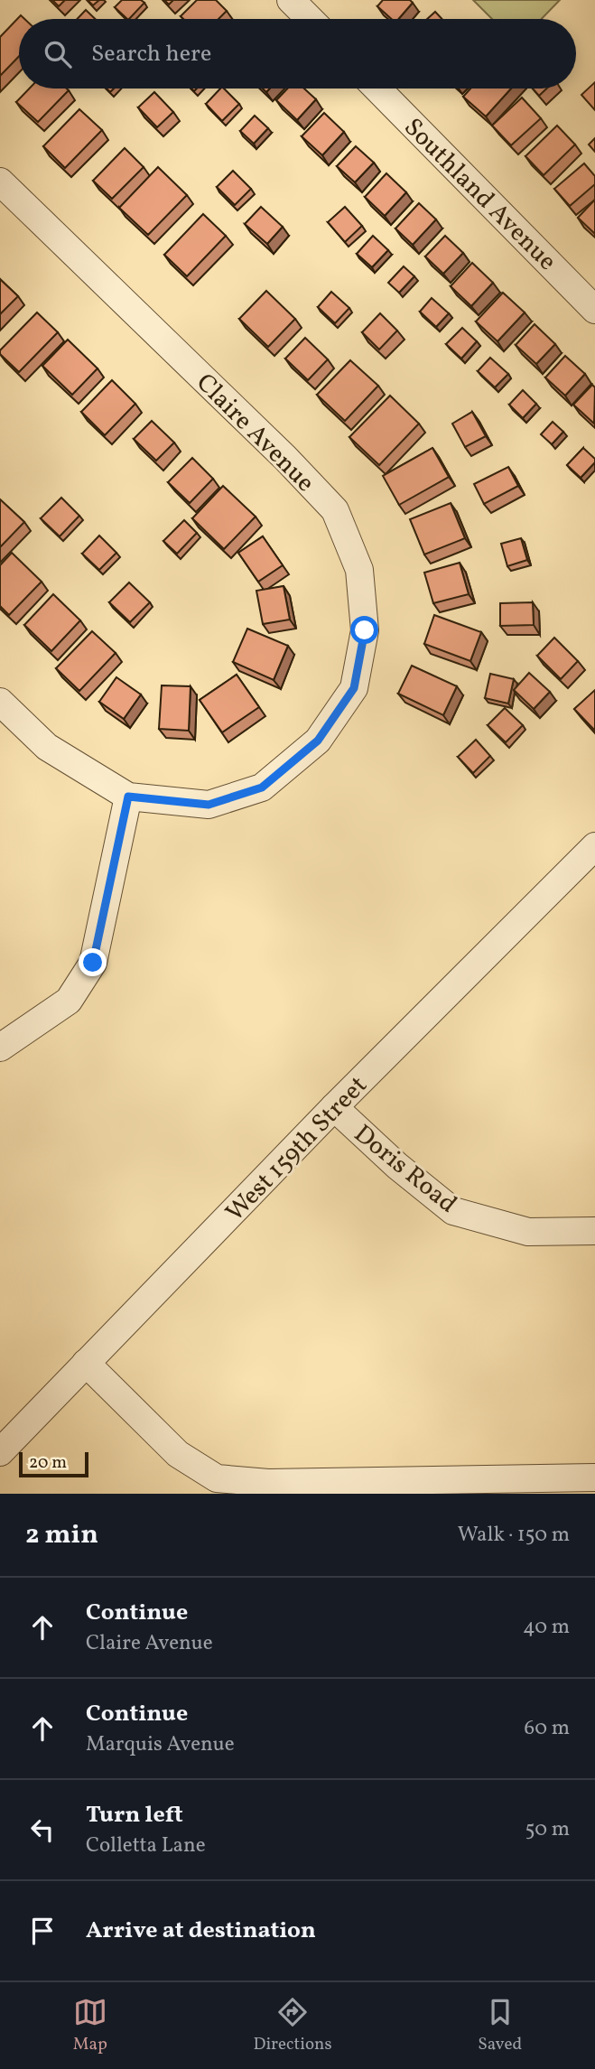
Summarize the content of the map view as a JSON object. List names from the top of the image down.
{
  "streets": {
    "street": [
      "Southland Avenue",
      "Claire Avenue",
      "West 159th Street",
      "Doris Road"
    ]
  },
  "crossings": [
    ["West 159th Street", "Doris Road"]
  ],
  "scale_bar": "20 m",
  "page": {
    "search": "Search here",
    "scale": "20 m",
    "heading": ["2 min", "Walk · 150 m"],
    "list": [
      ["Continue", "Claire Avenue", "40 m"],
      ["Continue", "Marquis Avenue", "60 m"],
      ["Turn left", "Colletta Lane", "50 m"],
      "Arrive at destination"
    ],
    "nav": ["Map", "Directions", "Saved"]
  }
}
